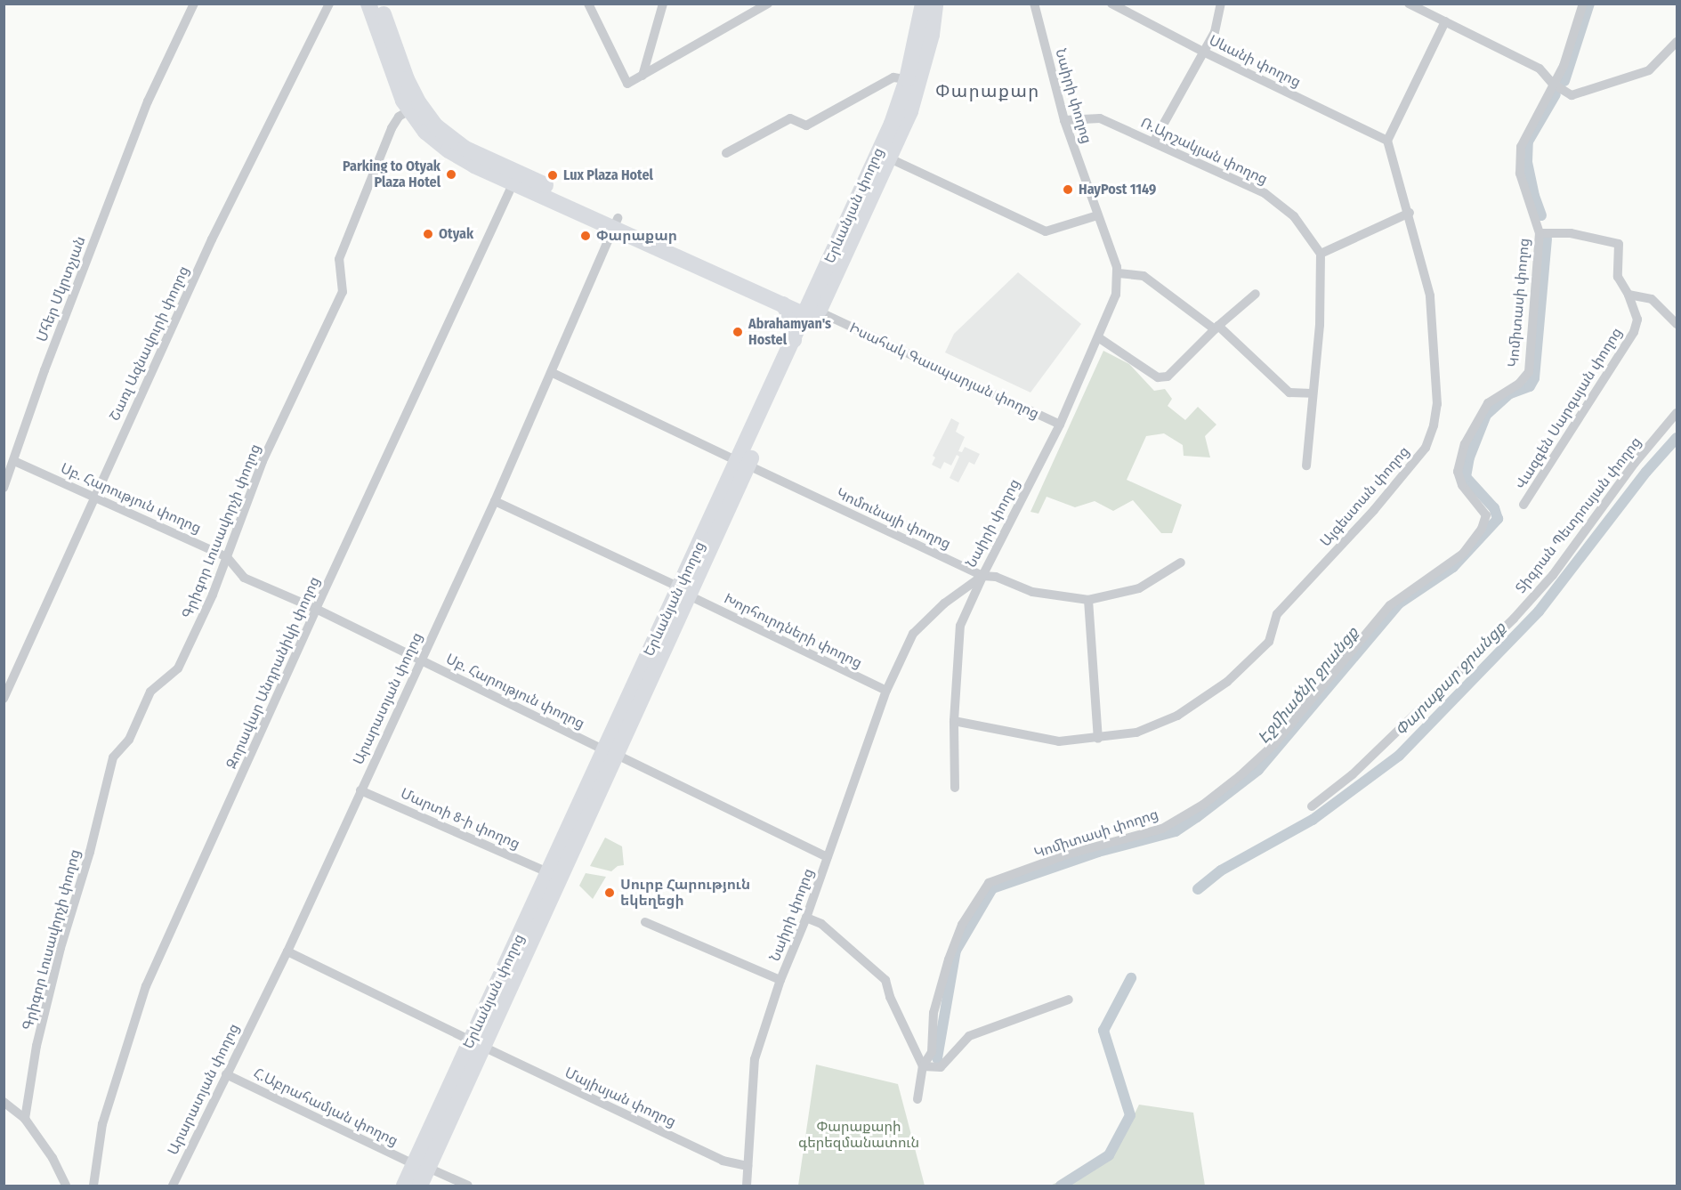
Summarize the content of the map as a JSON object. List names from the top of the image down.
{
  "streets": {
    "main road": ["Երևանյան փողոց", "Իսահակ Գասպարյան փողոց"],
    "street": [
      "Սևանի փողոց",
      "Նաիրի փողոց",
      "Ռ.Արշակյան փողոց",
      "Մհեր Մկրտչյան",
      "Կոմիտասի փողոց",
      "Շառլ Ազնավուրի փողոց",
      "Վազգեն Սարգսյան փողոց",
      "Այգեստան փողոց",
      "Սբ. Հարություն փողոց",
      "Տիգրան Պետրոսյան փողոց",
      "Կոմունայի փողոց",
      "Գրիգոր Լուսավորչի փողոց",
      "Խորհուրդների փողոց",
      "Զորավար Անդրանիկի փողոց",
      "Արարատյան փողոց",
      "Մարտի 8-ի փողոց",
      "Մայիսյան փողոց",
      "Հ.Աբրահամյան փողոց"
    ]
  },
  "crossings": [
    ["Սևանի փողոց", "Այգեստան փողոց"],
    ["Նաիրի փողոց", "Ռ.Արշակյան փողոց"],
    ["Նաիրի փողոց", "Իսահակ Գասպարյան փողոց"],
    ["Նաիրի փողոց", "Սբ. Հարություն փողոց"],
    ["Նաիրի փողոց", "Կոմունայի փողոց"],
    ["Նաիրի փողոց", "Խորհուրդների փողոց"],
    ["Նաիրի փողոց", "Մայիսյան փողոց"],
    ["Երևանյան փողոց", "Իսահակ Գասպարյան փողոց"],
    ["Երևանյան փողոց", "Սբ. Հարություն փողոց"],
    ["Երևանյան փողոց", "Կոմունայի փողոց"],
    ["Երևանյան փողոց", "Խորհուրդների փողոց"],
    ["Երևանյան փողոց", "Մարտի 8-ի փողոց"],
    ["Երևանյան փողոց", "Մայիսյան փողոց"],
    ["Երևանյան փողոց", "Հ.Աբրահամյան փողոց"],
    ["Մհեր Մկրտչյան", "Սբ. Հարություն փողոց"],
    ["Կոմիտասի փողոց", "Վազգեն Սարգսյան փողոց"],
    ["Շառլ Ազնավուրի փողոց", "Սբ. Հարություն փողոց"],
    ["Իսահակ Գասպարյան փողոց", "Գրիգոր Լուսավորչի փողոց"],
    ["Իսահակ Գասպարյան փողոց", "Զորավար Անդրանիկի փողոց"],
    ["Իսահակ Գասպարյան փողոց", "Արարատյան փողոց"],
    ["Սբ. Հարություն փողոց", "Գրիգոր Լուսավորչի փողոց"],
    ["Սբ. Հարություն փողոց", "Զորավար Անդրանիկի փողոց"],
    ["Սբ. Հարություն փողոց", "Արարատյան փողոց"],
    ["Կոմունայի փողոց", "Արարատյան փողոց"],
    ["Խորհուրդների փողոց", "Արարատյան փողոց"],
    ["Արարատյան փողոց", "Մարտի 8-ի փողոց"],
    ["Արարատյան փողոց", "Մայիսյան փողոց"],
    ["Արարատյան փողոց", "Հ.Աբրահամյան փողոց"]
  ],
  "districts": ["Փարաքար"],
  "water": ["Փարաքար ջրանցք", "Էջմիածնի ջրանցք"],
  "parks": ["Փարաքարի գերեզմանատուն"],
  "places": [
    "Parking to Otyak Plaza Hotel",
    "Lux Plaza Hotel",
    "HayPost 1149",
    "Otyak",
    "Փարաքար",
    "Abrahamyan's Hostel",
    "Սուրբ Հարություն եկեղեցի"
  ]
}
